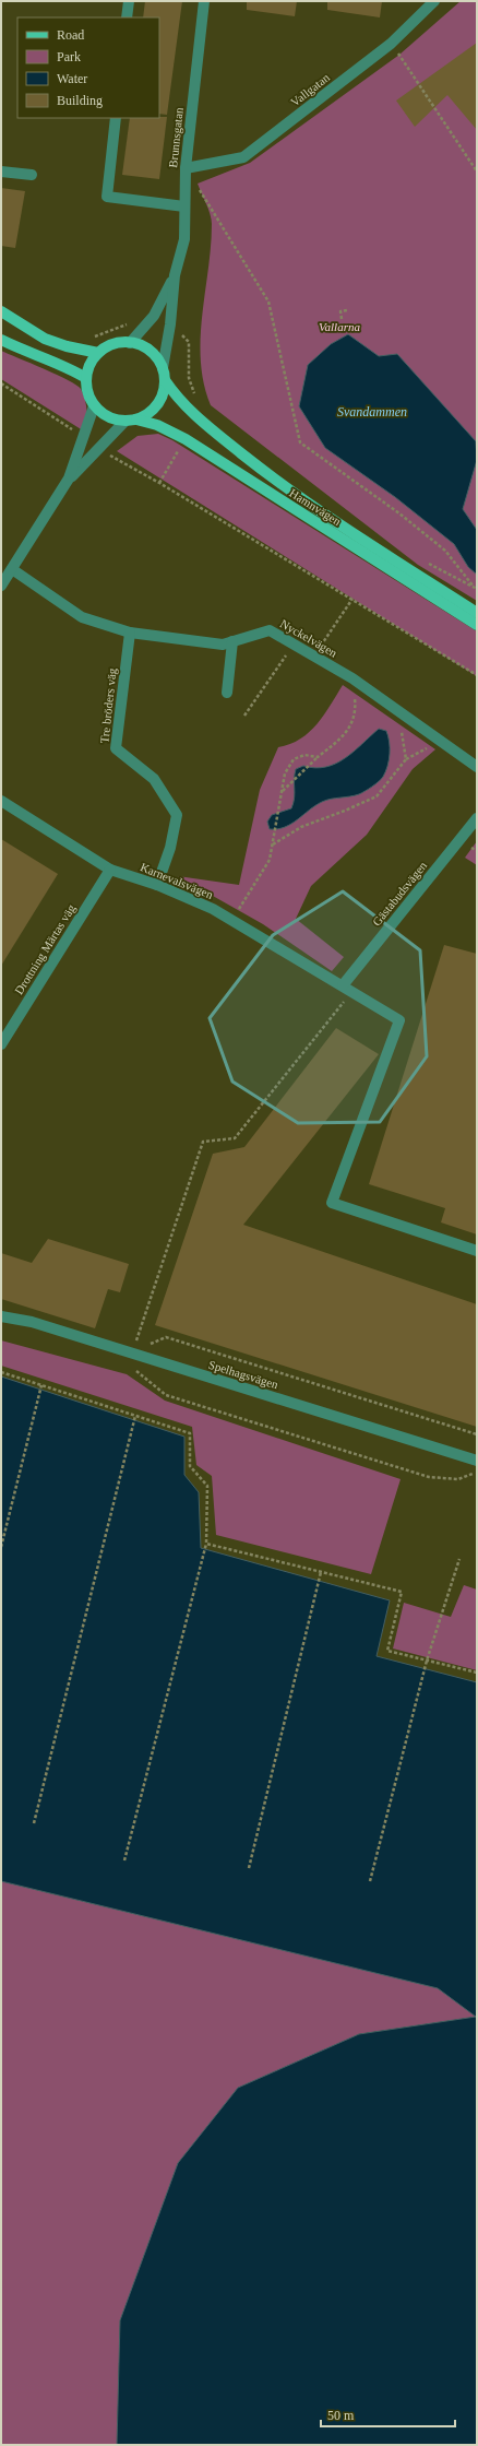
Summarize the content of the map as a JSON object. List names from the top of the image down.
{
  "streets": {
    "main road": ["Hamnvägen"],
    "street": [
      "Vallgatan",
      "Brunnsgatan",
      "Nyckelvägen",
      "Tre bröders väg",
      "Karnevalsvägen",
      "Gästabudsvägen",
      "Drottning Märtas väg",
      "Spelhagsvägen"
    ]
  },
  "crossings": [
    ["Vallgatan", "Brunnsgatan"],
    ["Brunnsgatan", "Hamnvägen"],
    ["Nyckelvägen", "Tre bröders väg"],
    ["Tre bröders väg", "Karnevalsvägen"],
    ["Karnevalsvägen", "Gästabudsvägen"],
    ["Karnevalsvägen", "Drottning Märtas väg"]
  ],
  "water": ["Svandammen"],
  "parks": ["Vallarna"],
  "legend": [
    "Road",
    "Park",
    "Water",
    "Building"
  ],
  "scale_bar": "50 m"
}
